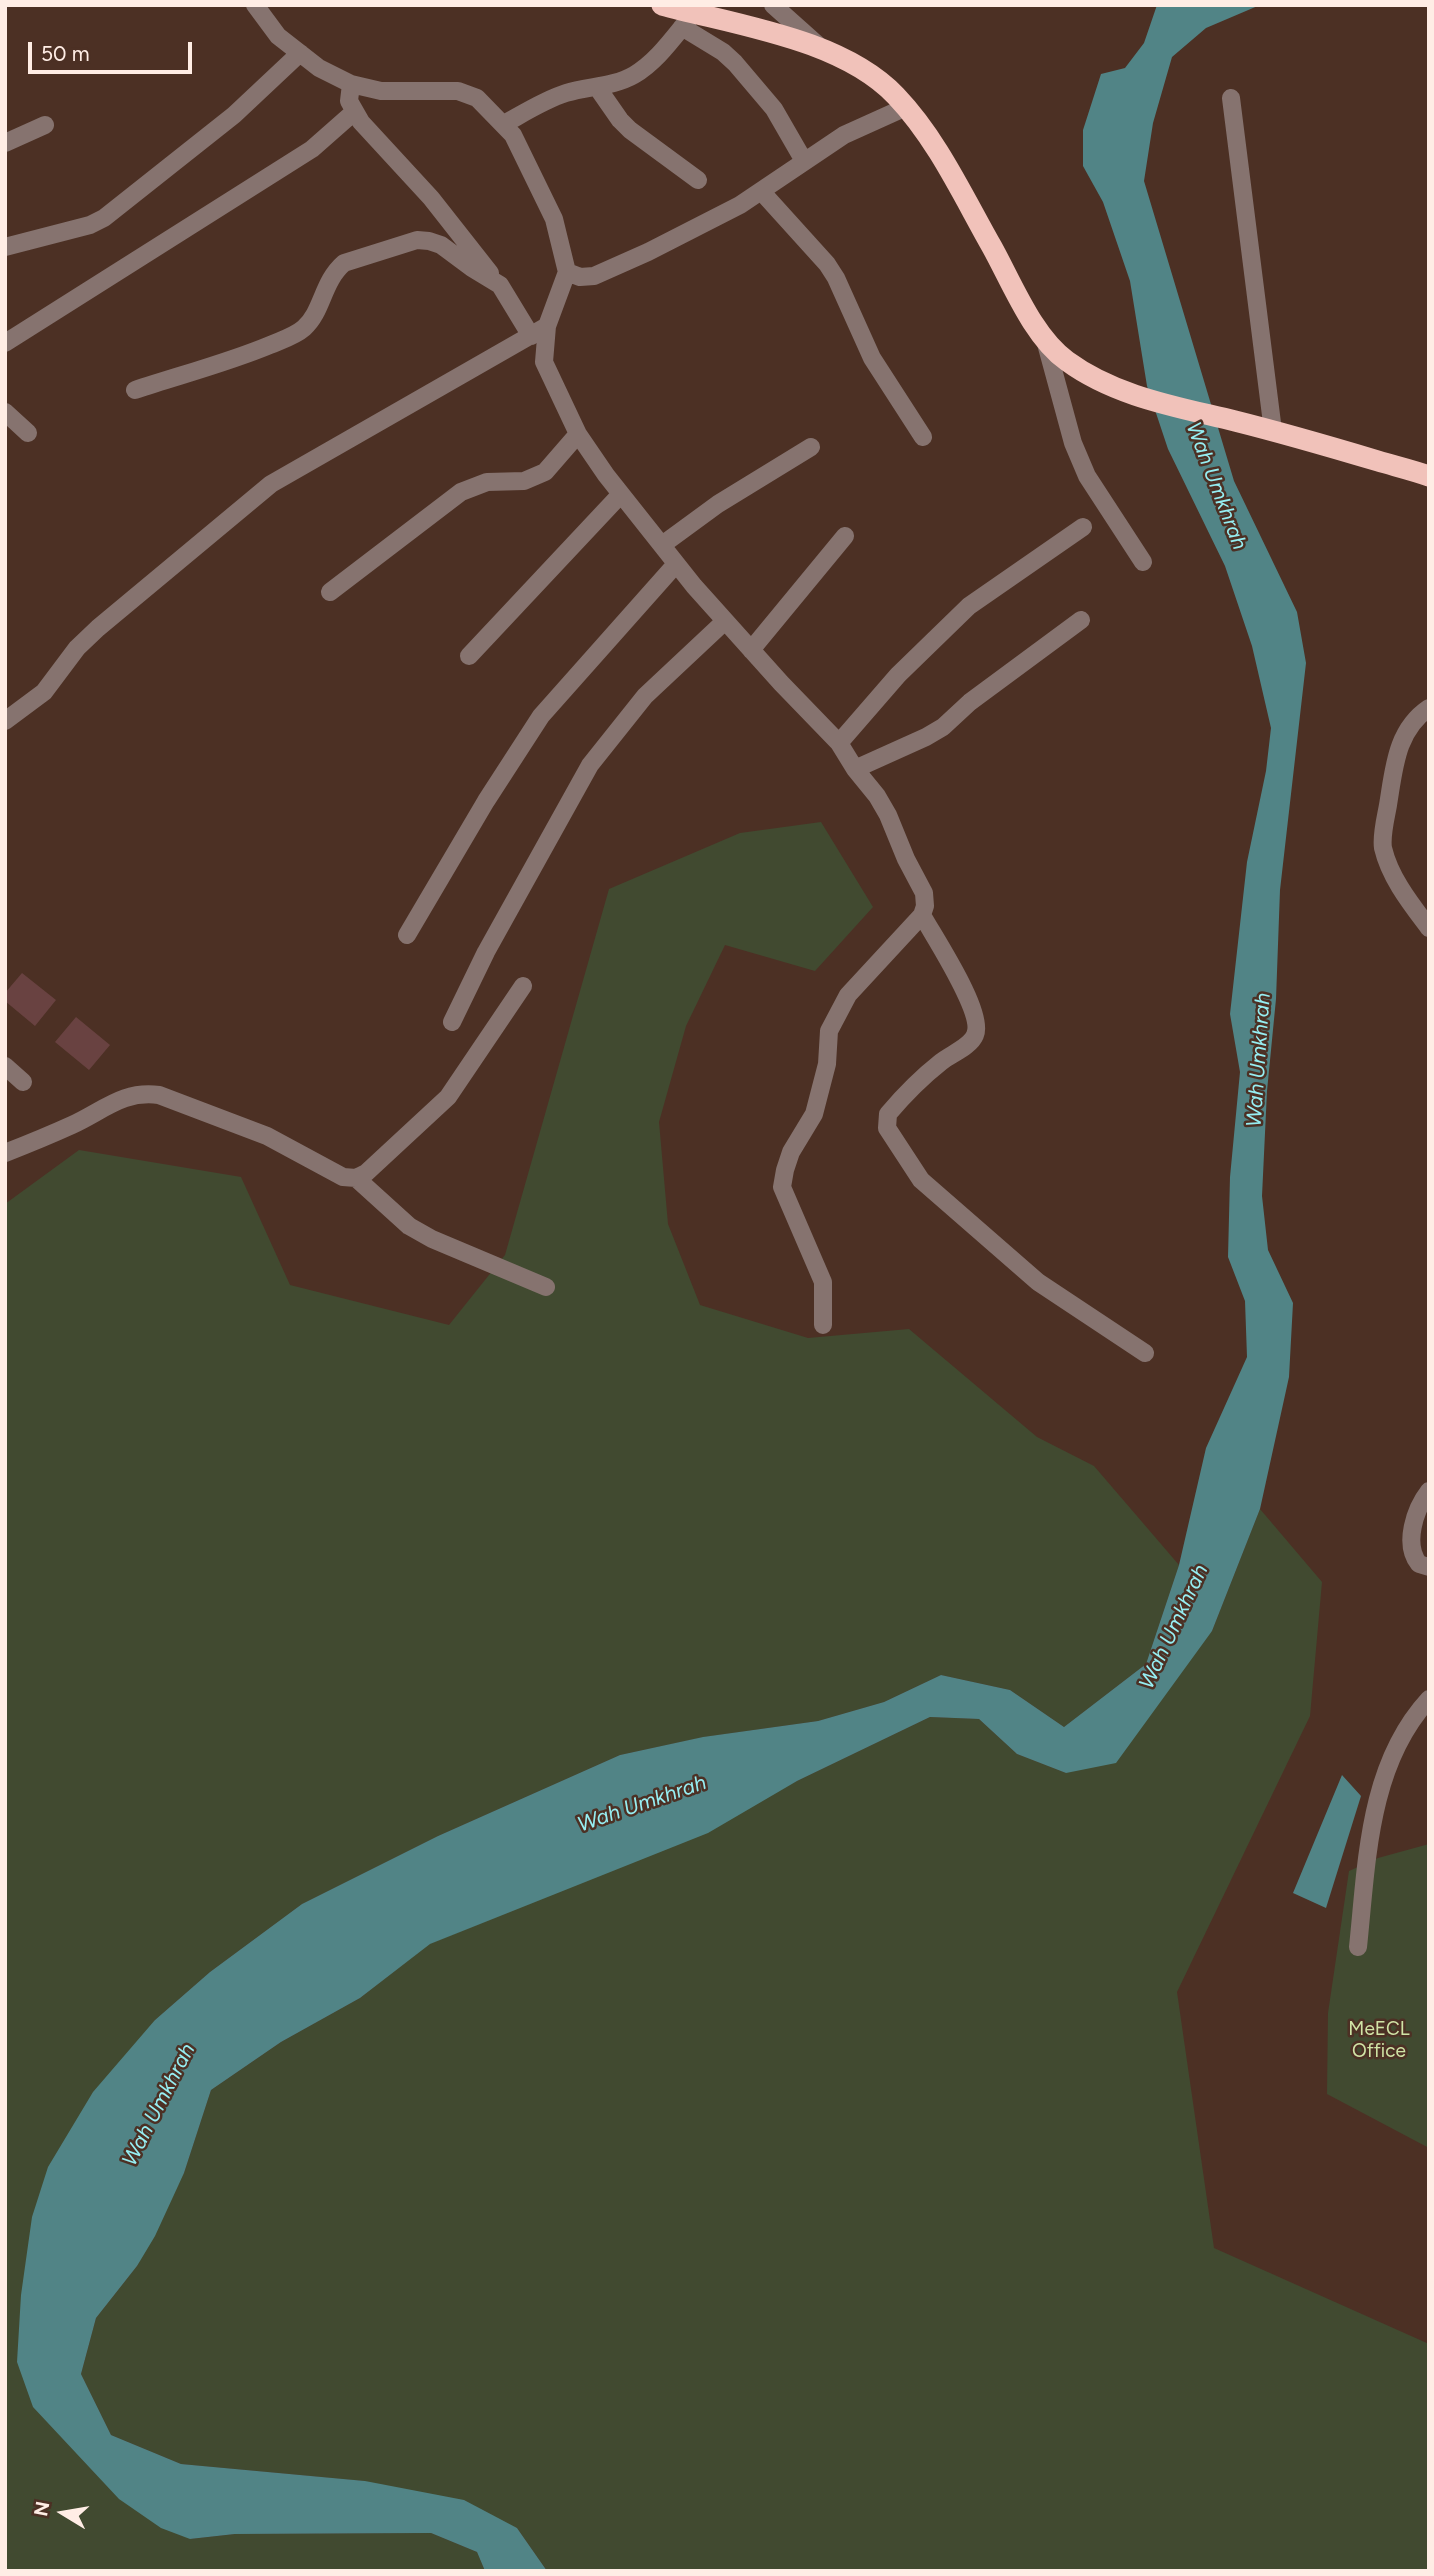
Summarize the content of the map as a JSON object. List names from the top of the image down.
{
  "water": ["Wah Umkhrah"],
  "parks": ["MeECL Office"],
  "scale_bar": "50 m",
  "north": "left"
}
